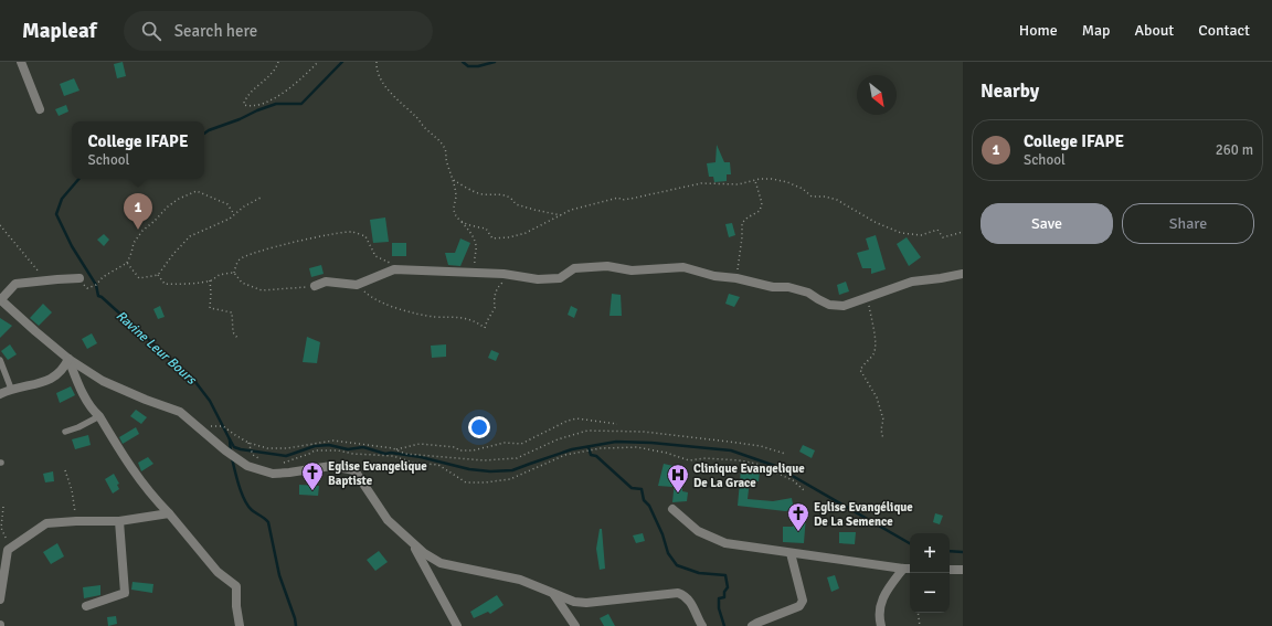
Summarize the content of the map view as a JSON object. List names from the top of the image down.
{
  "water": ["Ravine Leur Bours"],
  "places": {
    "church": ["Eglise Evangelique Baptiste", "Eglise Evangélique De La Semence"],
    "hospital": ["Clinique Evangelique De La Grace"]
  },
  "north": "bottom right",
  "page": {
    "header": "Mapleaf",
    "search": "Search here",
    "nav": [
      "Home",
      "Map",
      "About",
      "Contact"
    ],
    "heading": "Nearby",
    "list": [
      {
        "mark": "1",
        "name": "College IFAPE",
        "note": "School",
        "value": "260 m"
      }
    ],
    "popup": ["College IFAPE", "School"],
    "buttons": ["Save", "Share"],
    "pins": "1",
    "map_buttons": ["+", "−"]
  }
}
